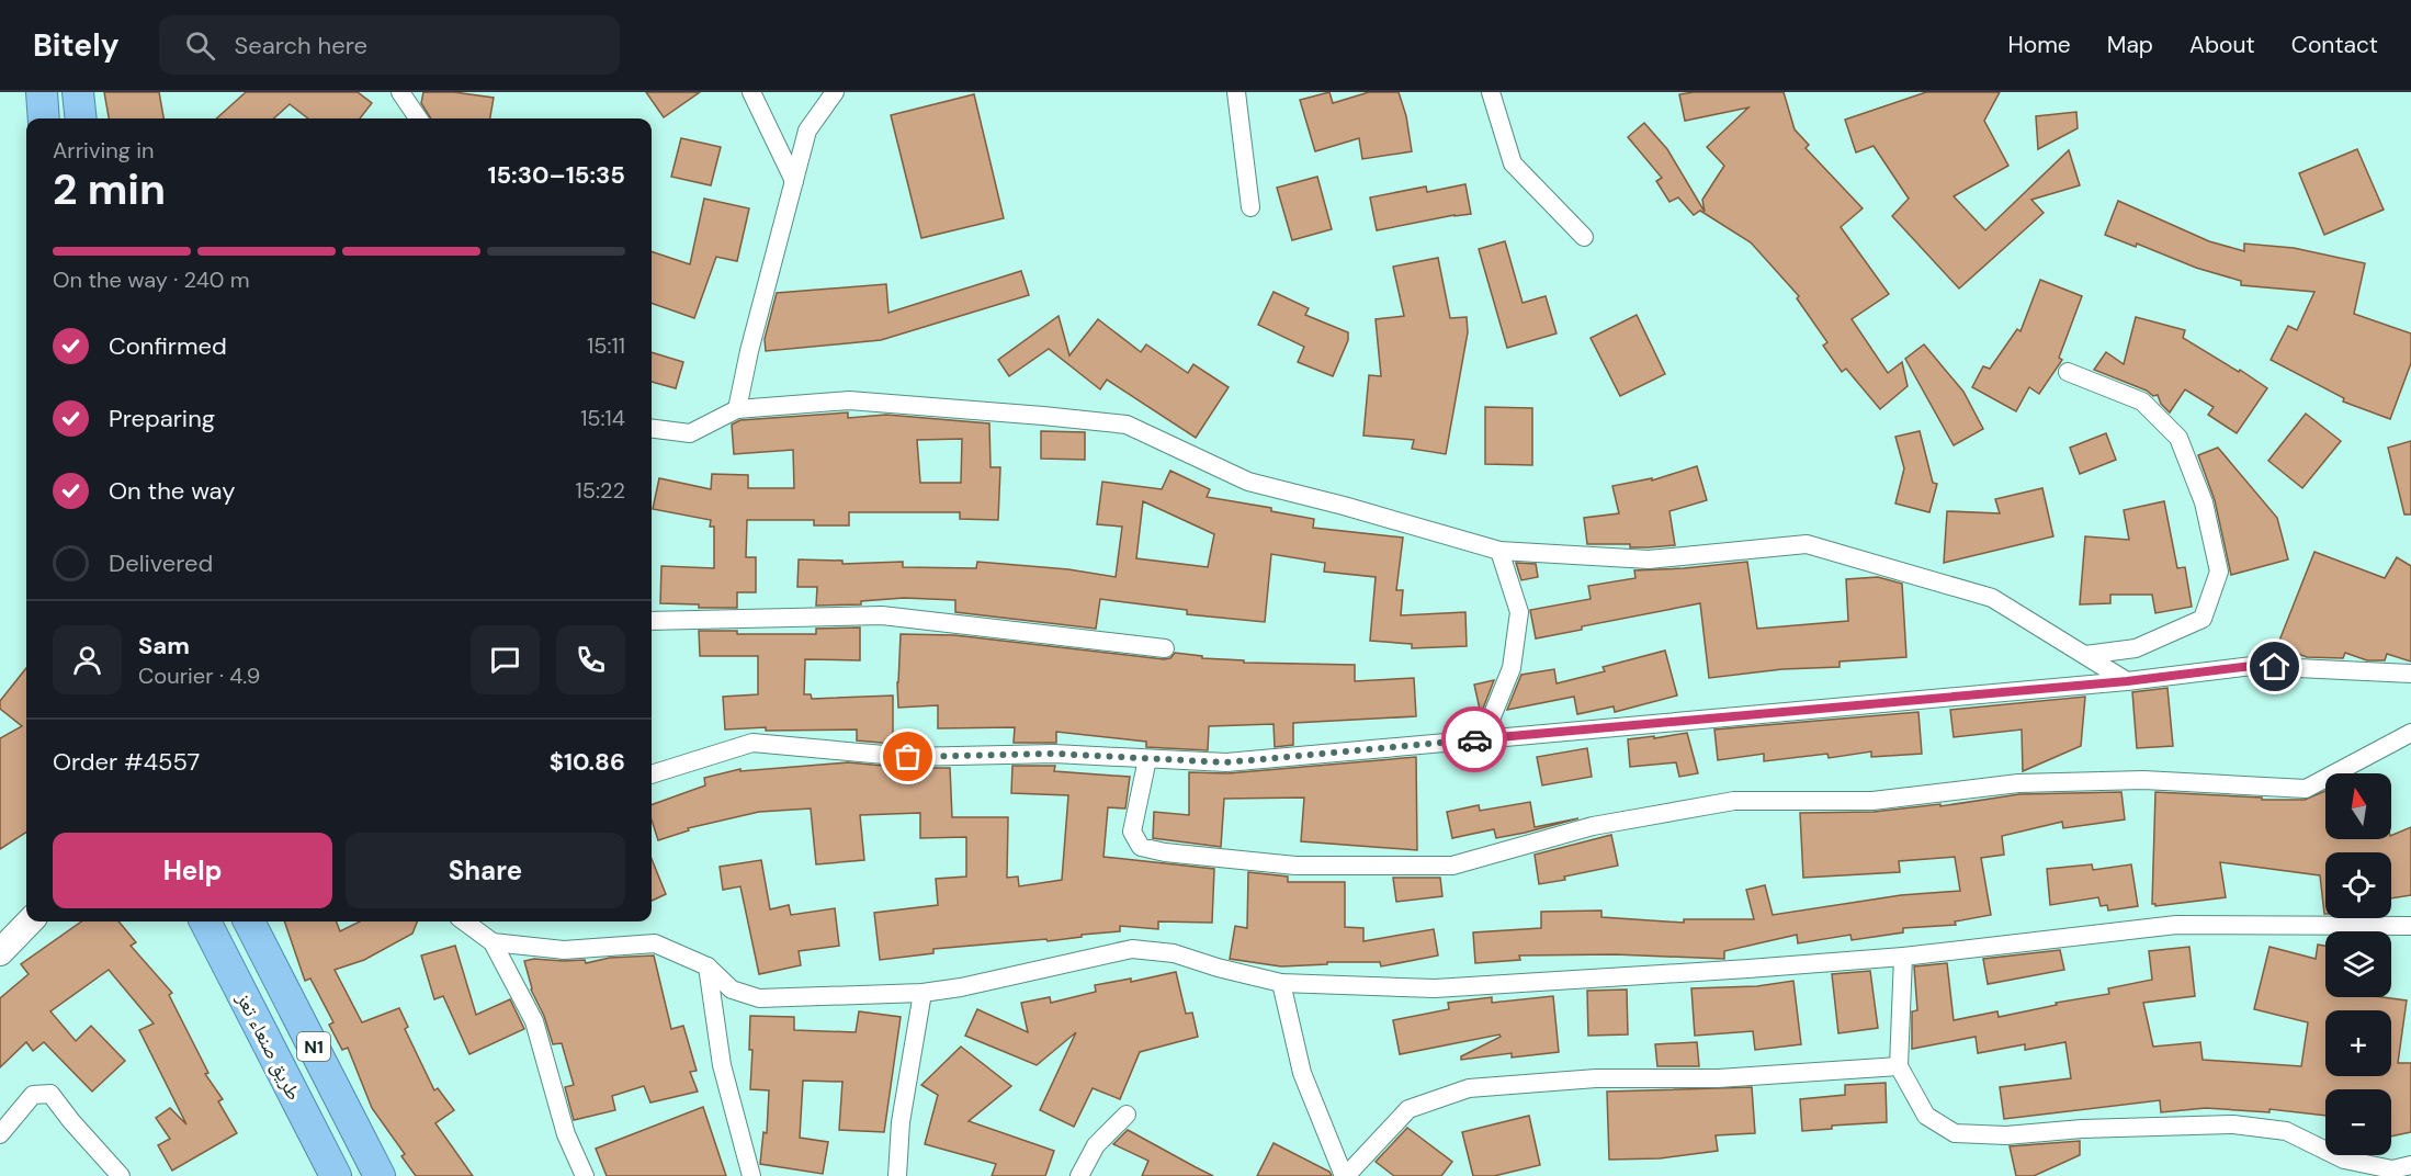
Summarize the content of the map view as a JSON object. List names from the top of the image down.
{
  "streets": {
    "highway": ["طريق صنعاء تعز", "N1"]
  },
  "north": "top",
  "page": {
    "header": "Bitely",
    "search": "Search here",
    "nav": [
      "Home",
      "Map",
      "About",
      "Contact"
    ],
    "heading": ["2 min", "Arriving in", "15:30–15:35"],
    "panel": [
      "Sam",
      "Courier · 4.9",
      "Order #4557",
      "$10.86"
    ],
    "bar": "On the way · 240 m",
    "list": [
      ["Confirmed", "15:11"],
      ["Preparing", "15:14"],
      ["On the way", "15:22"],
      "Delivered"
    ],
    "map_buttons": ["+", "−"],
    "buttons": ["Help", "Share"]
  }
}
